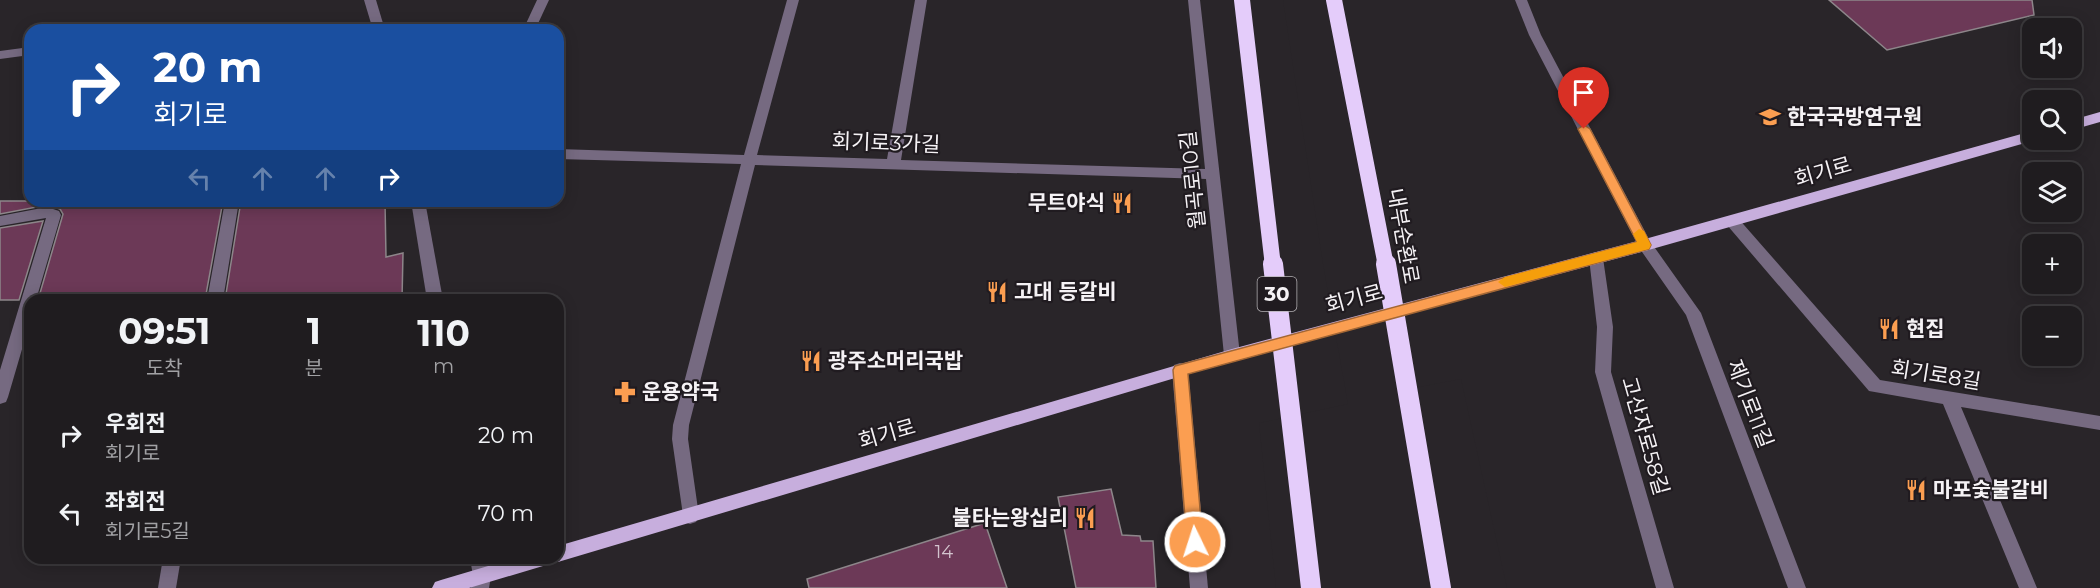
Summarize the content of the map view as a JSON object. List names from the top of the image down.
{
  "streets": {
    "highway": ["내부순환로", "30"],
    "main road": ["회기로"],
    "street": [
      "회기로3가길",
      "월곡로10길",
      "회기로8길",
      "제기로11길",
      "고산자로58길"
    ]
  },
  "crossings": [
    ["회기로3가길", "월곡로10길"],
    ["회기로", "월곡로10길"],
    ["회기로", "회기로8길"],
    ["회기로", "제기로11길"],
    ["회기로", "고산자로58길"]
  ],
  "places": {
    "school or university": ["한국국방연구원"],
    "restaurant": [
      "무트야식",
      "고대 등갈비",
      "현집",
      "광주소머리국밥",
      "마포숯불갈비",
      "불타는왕십리"
    ],
    "pharmacy": ["운용약국"]
  },
  "house_numbers": ["14"],
  "page": {
    "map_buttons": ["+", "−"],
    "turn": ["20 m", "회기로"],
    "eta": [
      "09:51",
      "도착",
      "1",
      "분",
      "110",
      "m"
    ],
    "list": [
      {
        "name": "우회전",
        "note": "회기로",
        "value": "20 m"
      },
      {
        "name": "좌회전",
        "note": "회기로5길",
        "value": "70 m"
      }
    ]
  }
}
